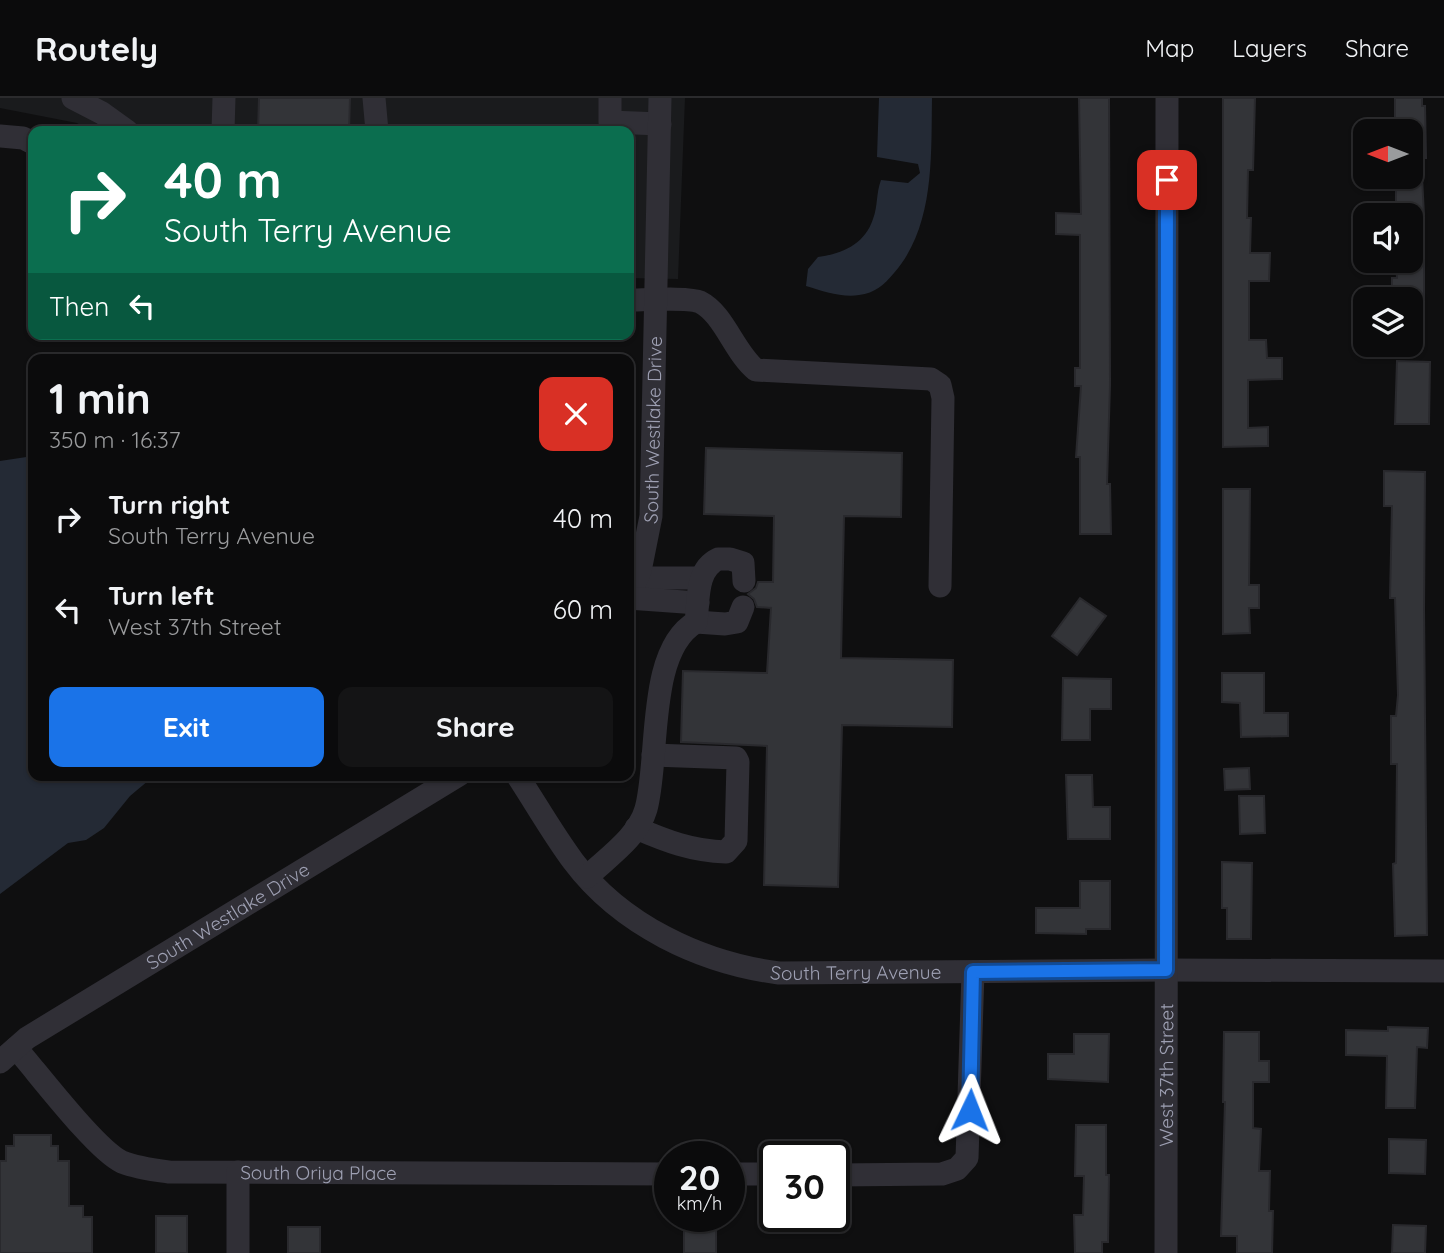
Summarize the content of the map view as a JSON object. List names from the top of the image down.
{
  "streets": {
    "street": [
      "South Westlake Drive",
      "South Terry Avenue",
      "West 37th Street",
      "South Oriya Place"
    ]
  },
  "crossings": [
    ["South Westlake Drive", "South Oriya Place"],
    ["South Terry Avenue", "West 37th Street"]
  ],
  "north": "left",
  "page": {
    "header": "Routely",
    "nav": ["Map", "Layers", "Share"],
    "turn": ["40 m", "South Terry Avenue"],
    "then": "Then",
    "heading": ["1 min", "350 m · 16:37"],
    "list": [
      {
        "name": "Turn right",
        "note": "South Terry Avenue",
        "value": "40 m"
      },
      {
        "name": "Turn left",
        "note": "West 37th Street",
        "value": "60 m"
      }
    ],
    "buttons": ["Exit", "Share"],
    "speed": "20 km/h",
    "limit": "30"
  }
}
